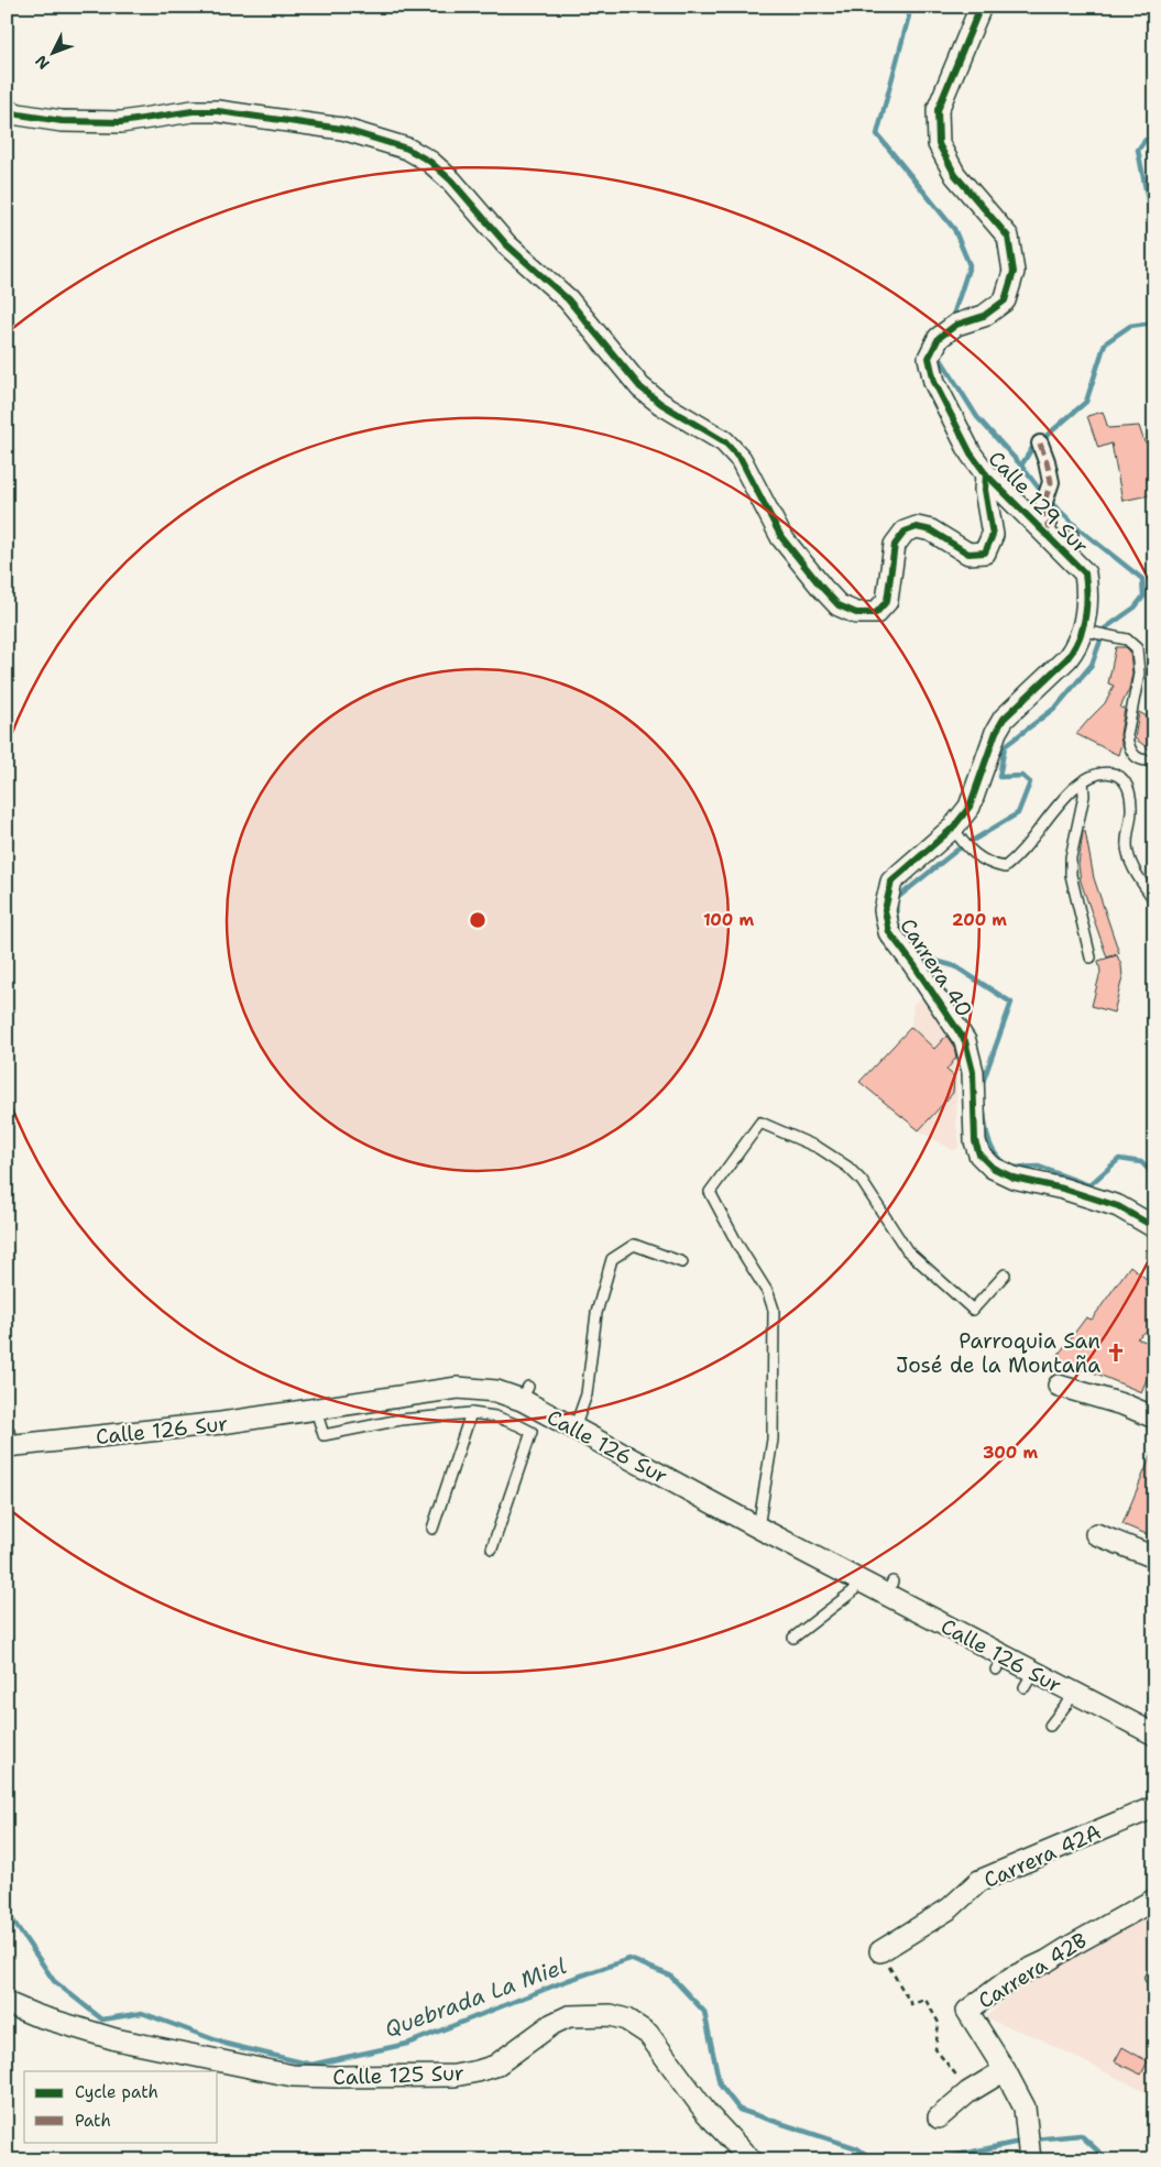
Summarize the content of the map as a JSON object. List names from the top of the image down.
{
  "streets": {
    "street": [
      "Calle 129 Sur",
      "Carrera 40",
      "Calle 126 Sur",
      "Carrera 42A",
      "Carrera 42B",
      "Calle 125 Sur"
    ]
  },
  "crossings": [
    ["Calle 129 Sur", "Carrera 40"]
  ],
  "water": ["Quebrada La Miel"],
  "places": {
    "church": ["Parroquia San José de la Montaña"]
  },
  "legend": ["Cycle path", "Path"],
  "north": "bottom left",
  "rings": ["100 m", "200 m", "300 m"]
}
